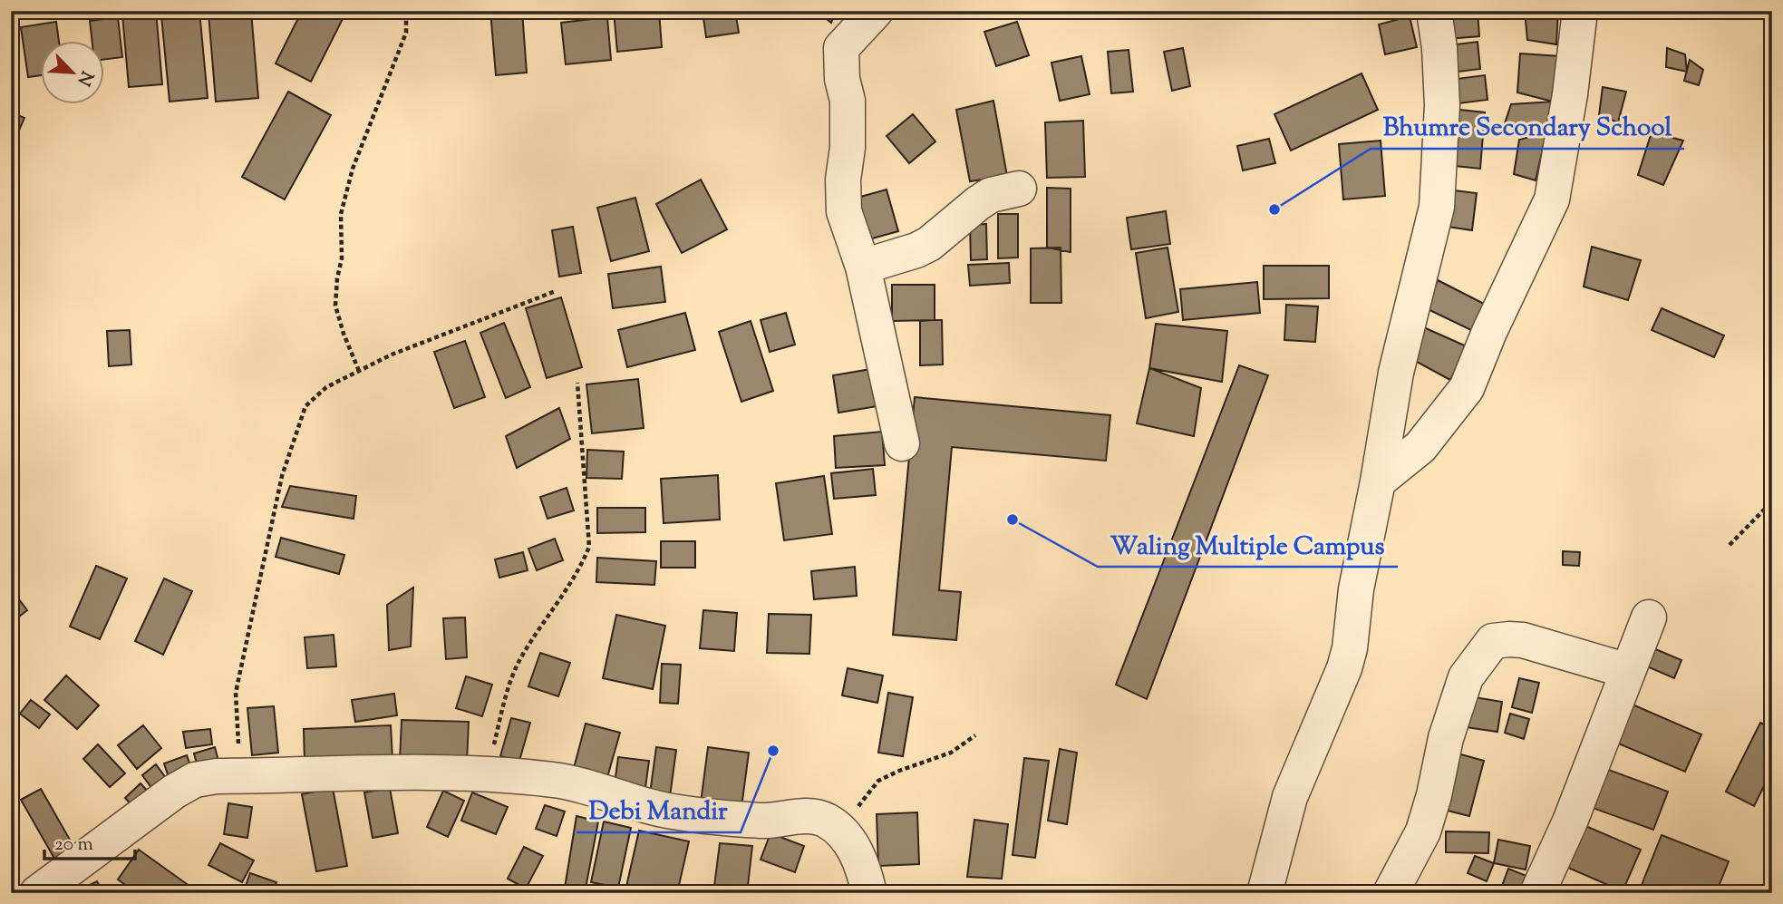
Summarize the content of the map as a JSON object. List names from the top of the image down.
{
  "places": ["Bhumre Secondary School", "Waling Multiple Campus", "Debi Mandir"],
  "scale_bar": "20 m",
  "north": "bottom right"
}
